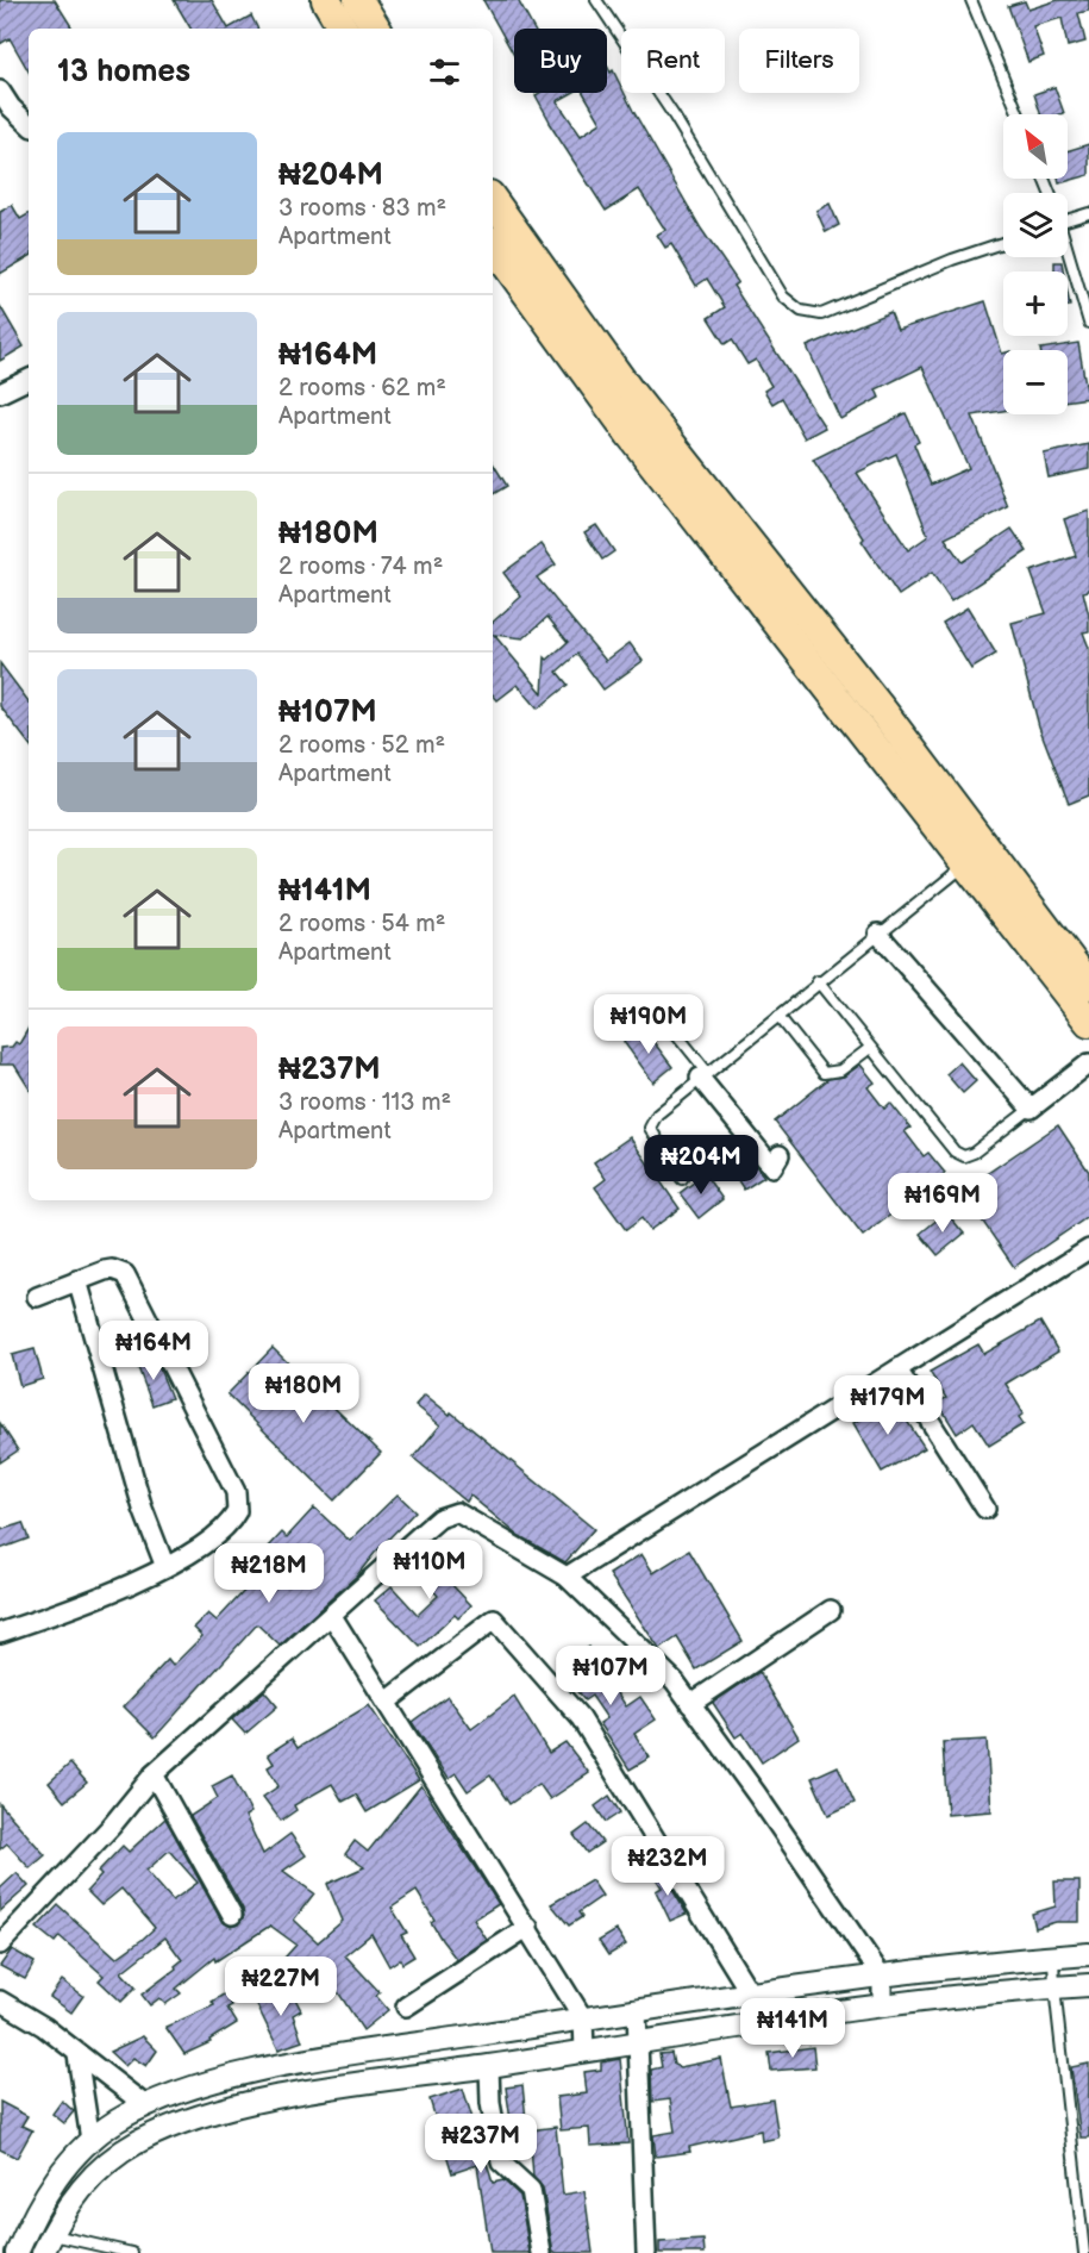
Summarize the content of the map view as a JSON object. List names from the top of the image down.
{
  "north": "top left",
  "page": {
    "chip": ["Buy", "Rent", "Filters"],
    "heading": "13 homes",
    "map_buttons": ["+", "−"],
    "list": [
      {
        "name": "₦204M",
        "note": "3 rooms · 83 m² · Apartment"
      },
      {
        "name": "₦164M",
        "note": "2 rooms · 62 m² · Apartment"
      },
      {
        "name": "₦180M",
        "note": "2 rooms · 74 m² · Apartment"
      },
      {
        "name": "₦107M",
        "note": "2 rooms · 52 m² · Apartment"
      },
      {
        "name": "₦141M",
        "note": "2 rooms · 54 m² · Apartment"
      },
      {
        "name": "₦237M",
        "note": "3 rooms · 113 m² · Apartment"
      }
    ],
    "price": [
      "₦190M",
      "₦204M",
      "₦169M",
      "₦164M",
      "₦180M",
      "₦179M",
      "₦110M",
      "₦218M",
      "₦107M",
      "₦232M",
      "₦227M",
      "₦141M",
      "₦237M"
    ]
  }
}
